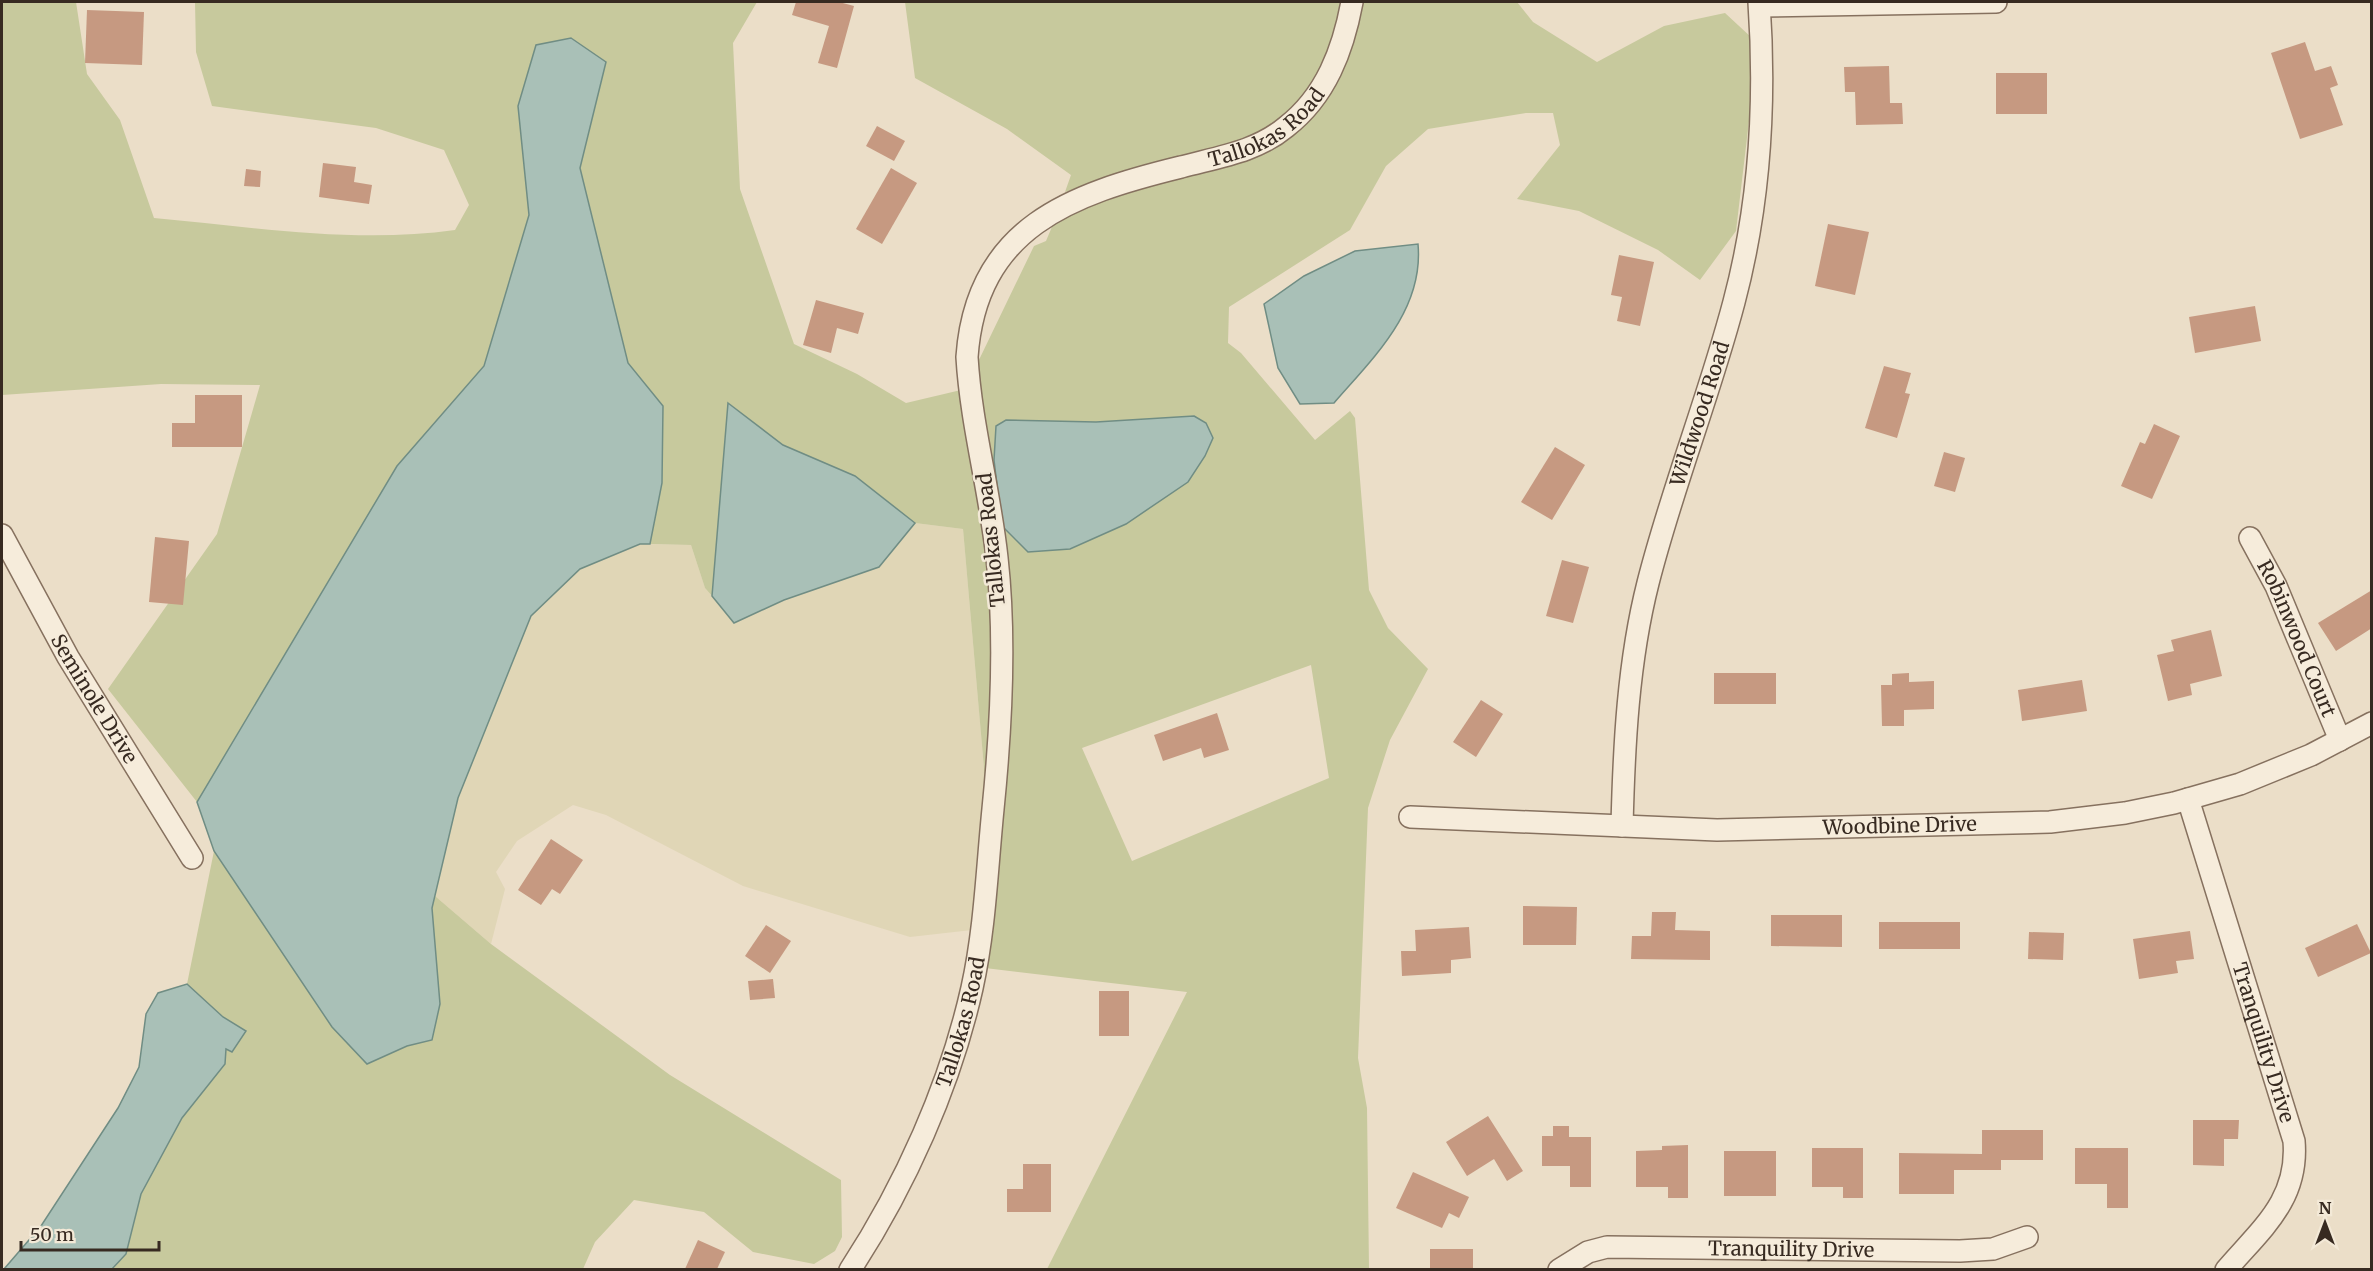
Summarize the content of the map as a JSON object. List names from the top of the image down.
{
  "streets": {
    "street": [
      "Tallokas Road",
      "Wildwood Road",
      "Robinwood Court",
      "Seminole Drive",
      "Woodbine Drive",
      "Tranquility Drive"
    ]
  },
  "crossings": [
    ["Wildwood Road", "Woodbine Drive"],
    ["Robinwood Court", "Woodbine Drive"],
    ["Woodbine Drive", "Tranquility Drive"]
  ],
  "scale_bar": "50 m",
  "north": "top"
}
